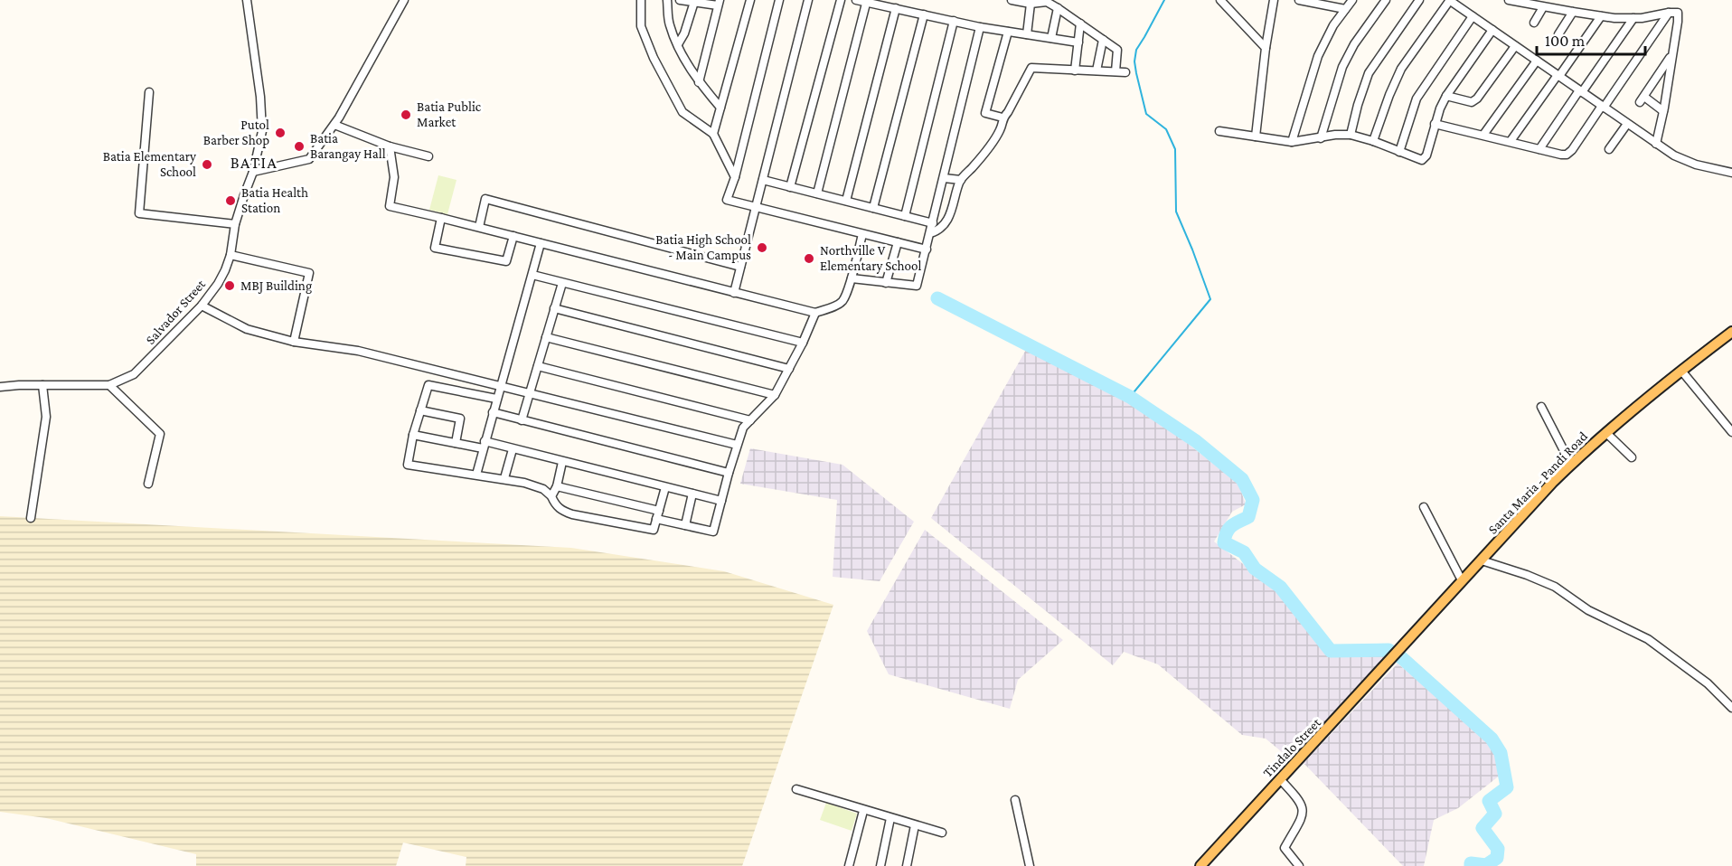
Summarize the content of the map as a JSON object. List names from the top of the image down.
{
  "streets": {
    "main road": ["Santa Maria - Pandi Road", "Tindalo Street"],
    "street": ["Salvador Street"]
  },
  "crossings": [
    ["Santa Maria - Pandi Road", "Tindalo Street"]
  ],
  "districts": ["BATIA"],
  "places": [
    "Batia Public Market",
    "Putol Barber Shop",
    "Batia Barangay Hall",
    "Batia Elementary School",
    "Batia Health Station",
    "Batia High School - Main Campus",
    "Northville V Elementary School",
    "MBJ Building"
  ],
  "scale_bar": "100 m"
}
